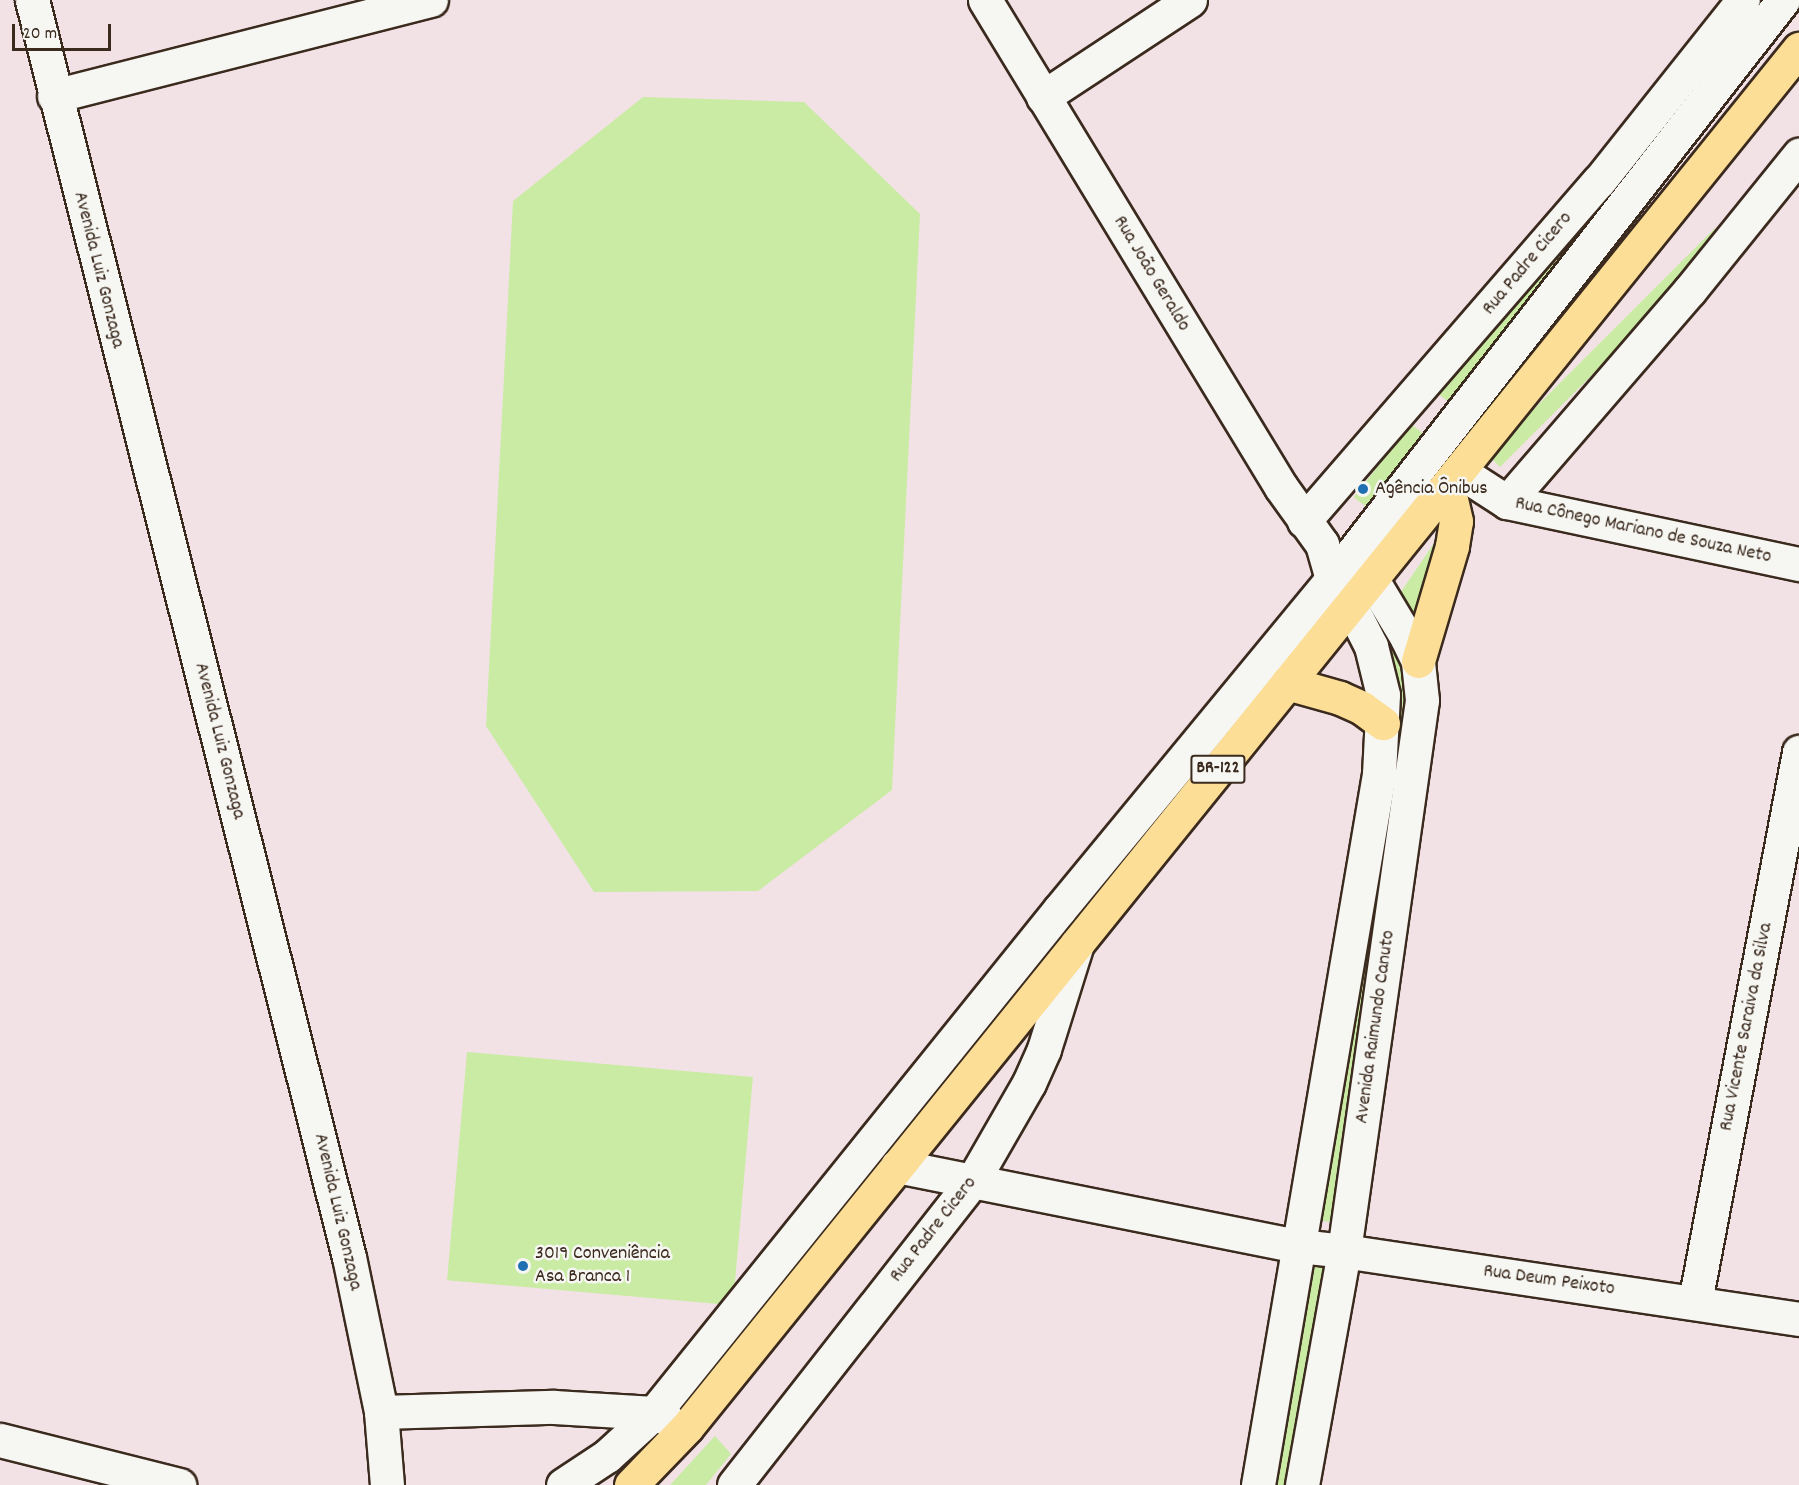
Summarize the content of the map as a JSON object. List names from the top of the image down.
{
  "streets": {
    "main road": ["BR-122"],
    "street": [
      "Rua Padre Cicero",
      "Avenida Luiz Gonzaga",
      "Rua João Geraldo",
      "Rua Cônego Mariano de Souza Neto",
      "Avenida Raimundo Canuto",
      "Rua Vicente Saraiva da Silva",
      "Rua Deum Peixoto"
    ]
  },
  "crossings": [
    ["Rua Padre Cicero", "Rua João Geraldo"],
    ["Rua Padre Cicero", "BR-122"],
    ["Rua Padre Cicero", "Avenida Raimundo Canuto"],
    ["Rua Padre Cicero", "Rua Deum Peixoto"],
    ["Rua João Geraldo", "BR-122"],
    ["Rua João Geraldo", "Avenida Raimundo Canuto"],
    ["Rua Cônego Mariano de Souza Neto", "BR-122"],
    ["BR-122", "Avenida Raimundo Canuto"],
    ["BR-122", "Rua Deum Peixoto"],
    ["Avenida Raimundo Canuto", "Rua Deum Peixoto"],
    ["Rua Vicente Saraiva da Silva", "Rua Deum Peixoto"]
  ],
  "places": ["Agência Ônibus", "3019 Conveniência Asa Branca 1"],
  "scale_bar": "20 m"
}
